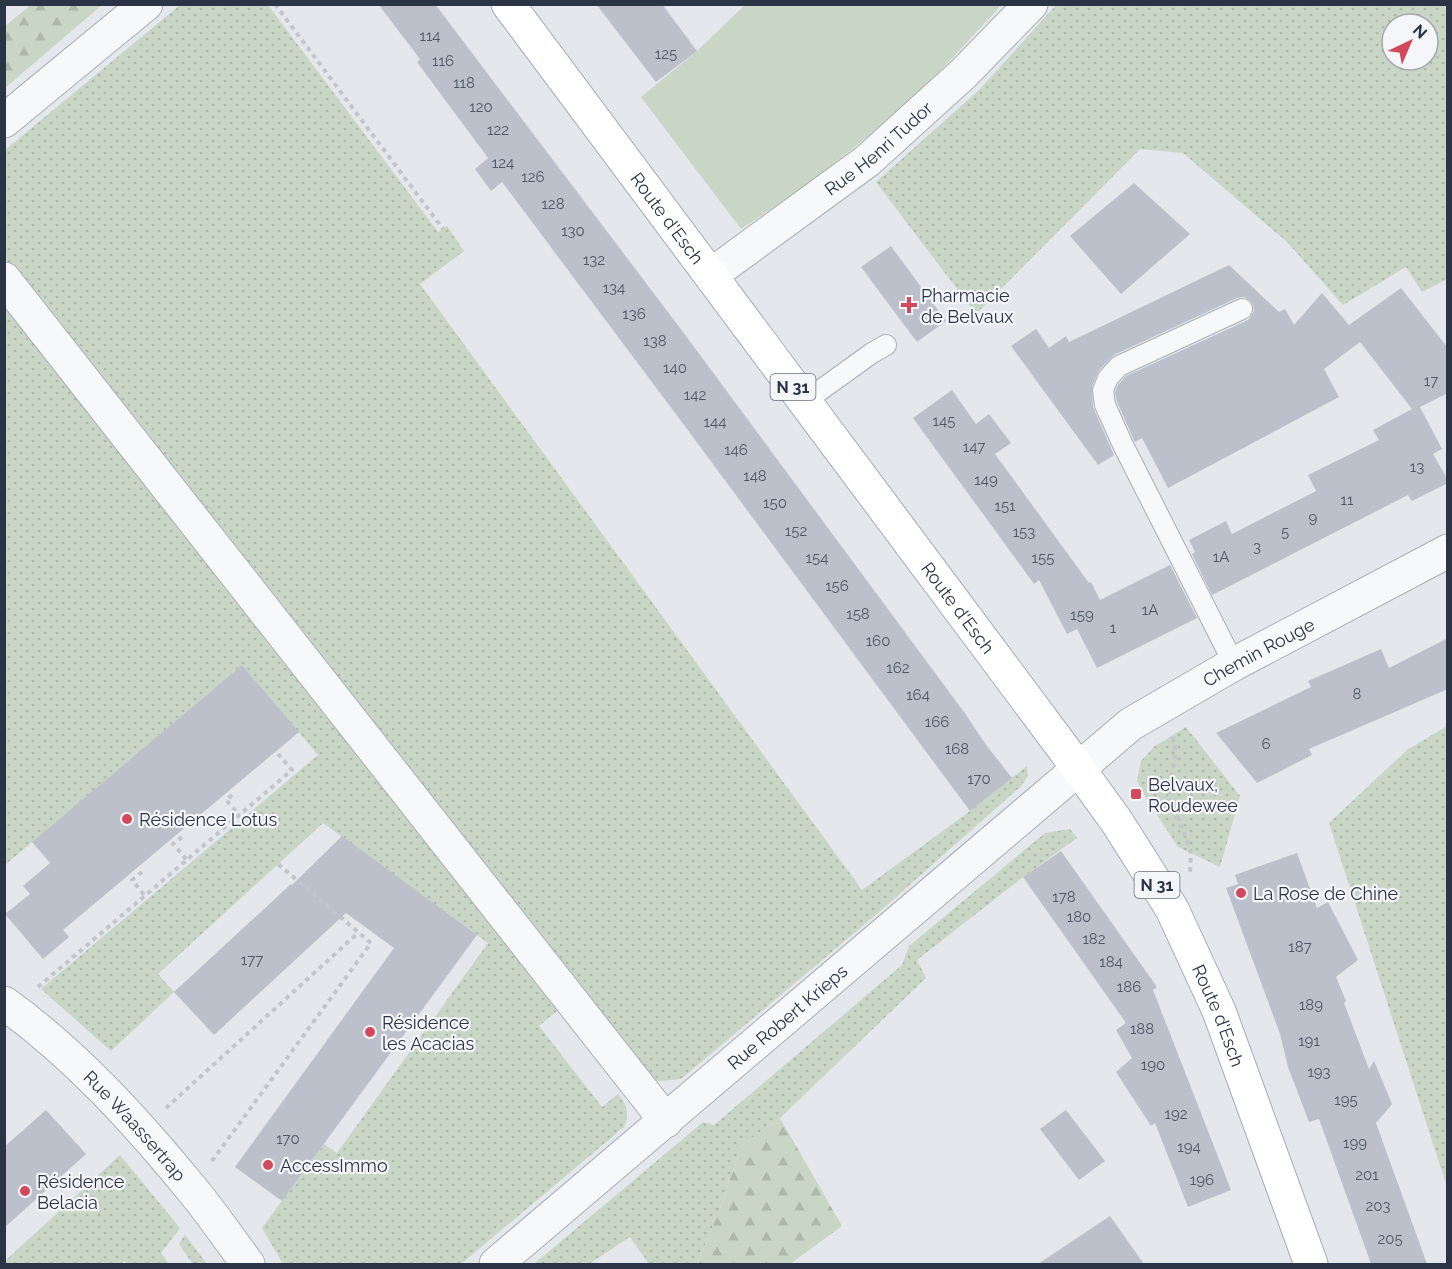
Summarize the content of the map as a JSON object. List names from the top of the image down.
{
  "streets": {
    "main road": ["Route d'Esch", "N 31"],
    "street": [
      "Rue Henri Tudor",
      "Chemin Rouge",
      "Rue Robert Krieps",
      "Rue Waassertrap"
    ]
  },
  "crossings": [
    ["Rue Henri Tudor", "Route d'Esch"],
    ["Route d'Esch", "Chemin Rouge"],
    ["Route d'Esch", "Rue Robert Krieps"],
    ["Chemin Rouge", "Rue Robert Krieps"]
  ],
  "places": {
    "health": ["Pharmacie de Belvaux"],
    "transit": ["Belvaux, Roudewee"],
    "other": [
      "Résidence Lotus",
      "La Rose de Chine",
      "Résidence les Acacias",
      "AccessImmo",
      "Résidence Belacia"
    ]
  },
  "house_numbers": [
    "114",
    "125",
    "116",
    "118",
    "120",
    "122",
    "124",
    "126",
    "128",
    "130",
    "132",
    "134",
    "136",
    "138",
    "140",
    "17",
    "142",
    "145",
    "144",
    "147",
    "146",
    "13",
    "148",
    "149",
    "11",
    "150",
    "151",
    "9",
    "152",
    "153",
    "5",
    "3",
    "1A",
    "154",
    "155",
    "156",
    "1A",
    "158",
    "159",
    "1",
    "160",
    "162",
    "8",
    "164",
    "166",
    "6",
    "168",
    "170",
    "178",
    "180",
    "182",
    "187",
    "177",
    "184",
    "186",
    "189",
    "188",
    "191",
    "190",
    "193",
    "195",
    "192",
    "170",
    "199",
    "194",
    "201",
    "196",
    "203",
    "205"
  ],
  "north": "top right"
}
